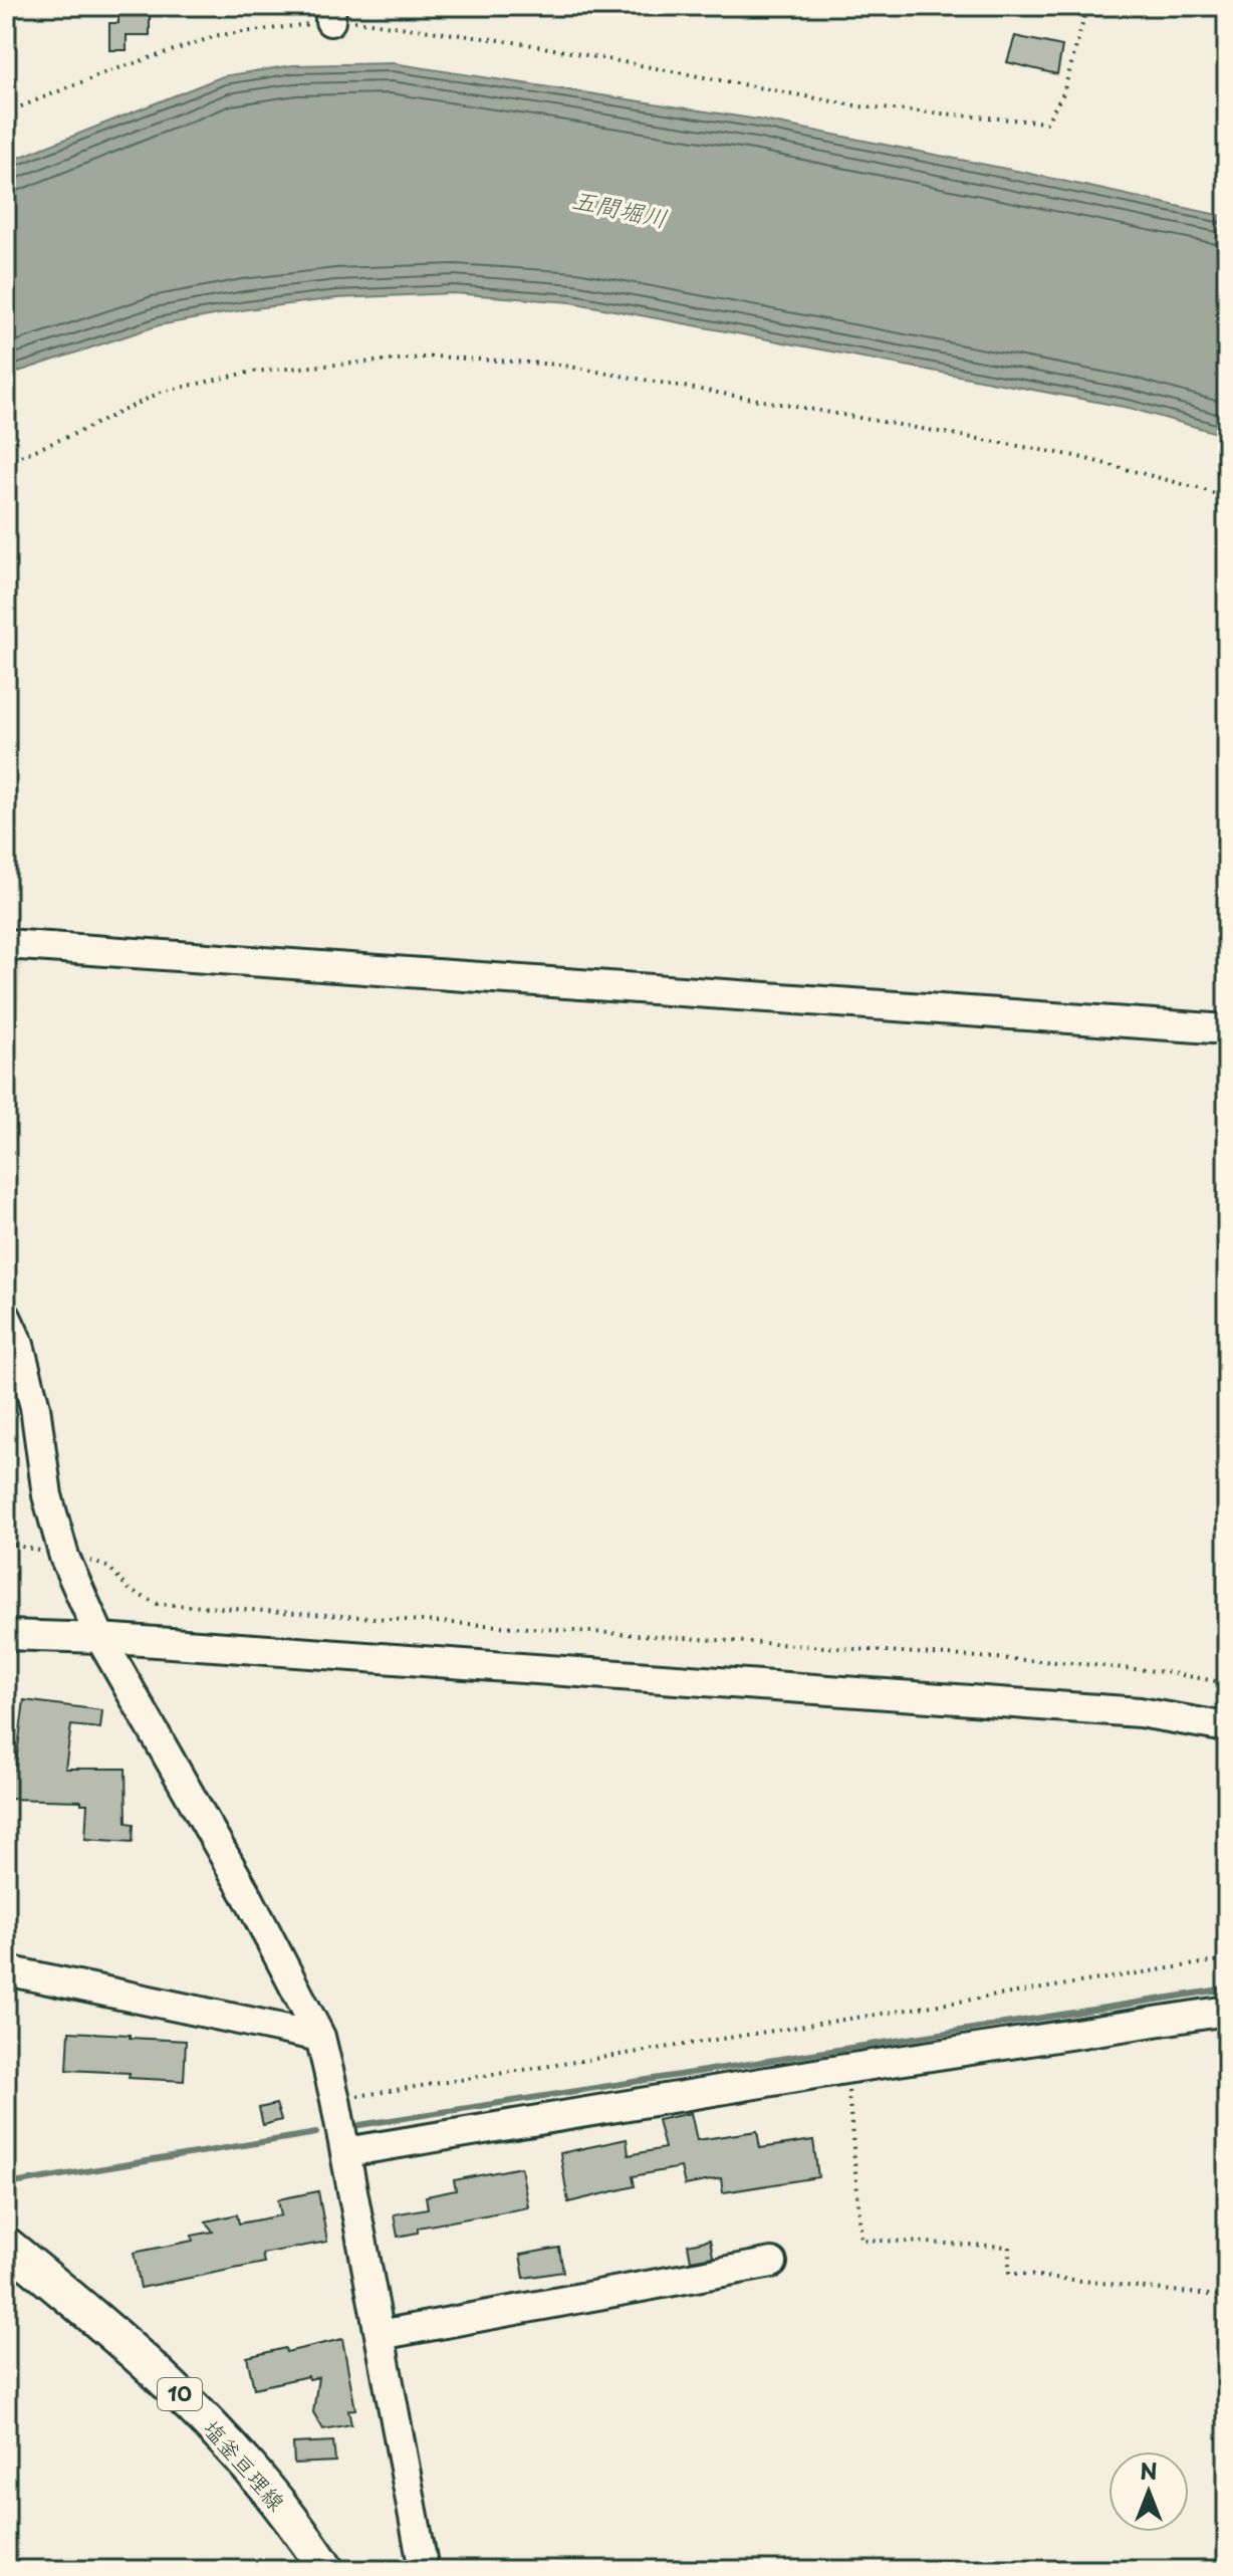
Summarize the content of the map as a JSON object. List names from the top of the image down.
{
  "streets": {
    "main road": ["10", "塩釜亘理線"]
  },
  "water": ["五間堀川"],
  "north": "top"
}
